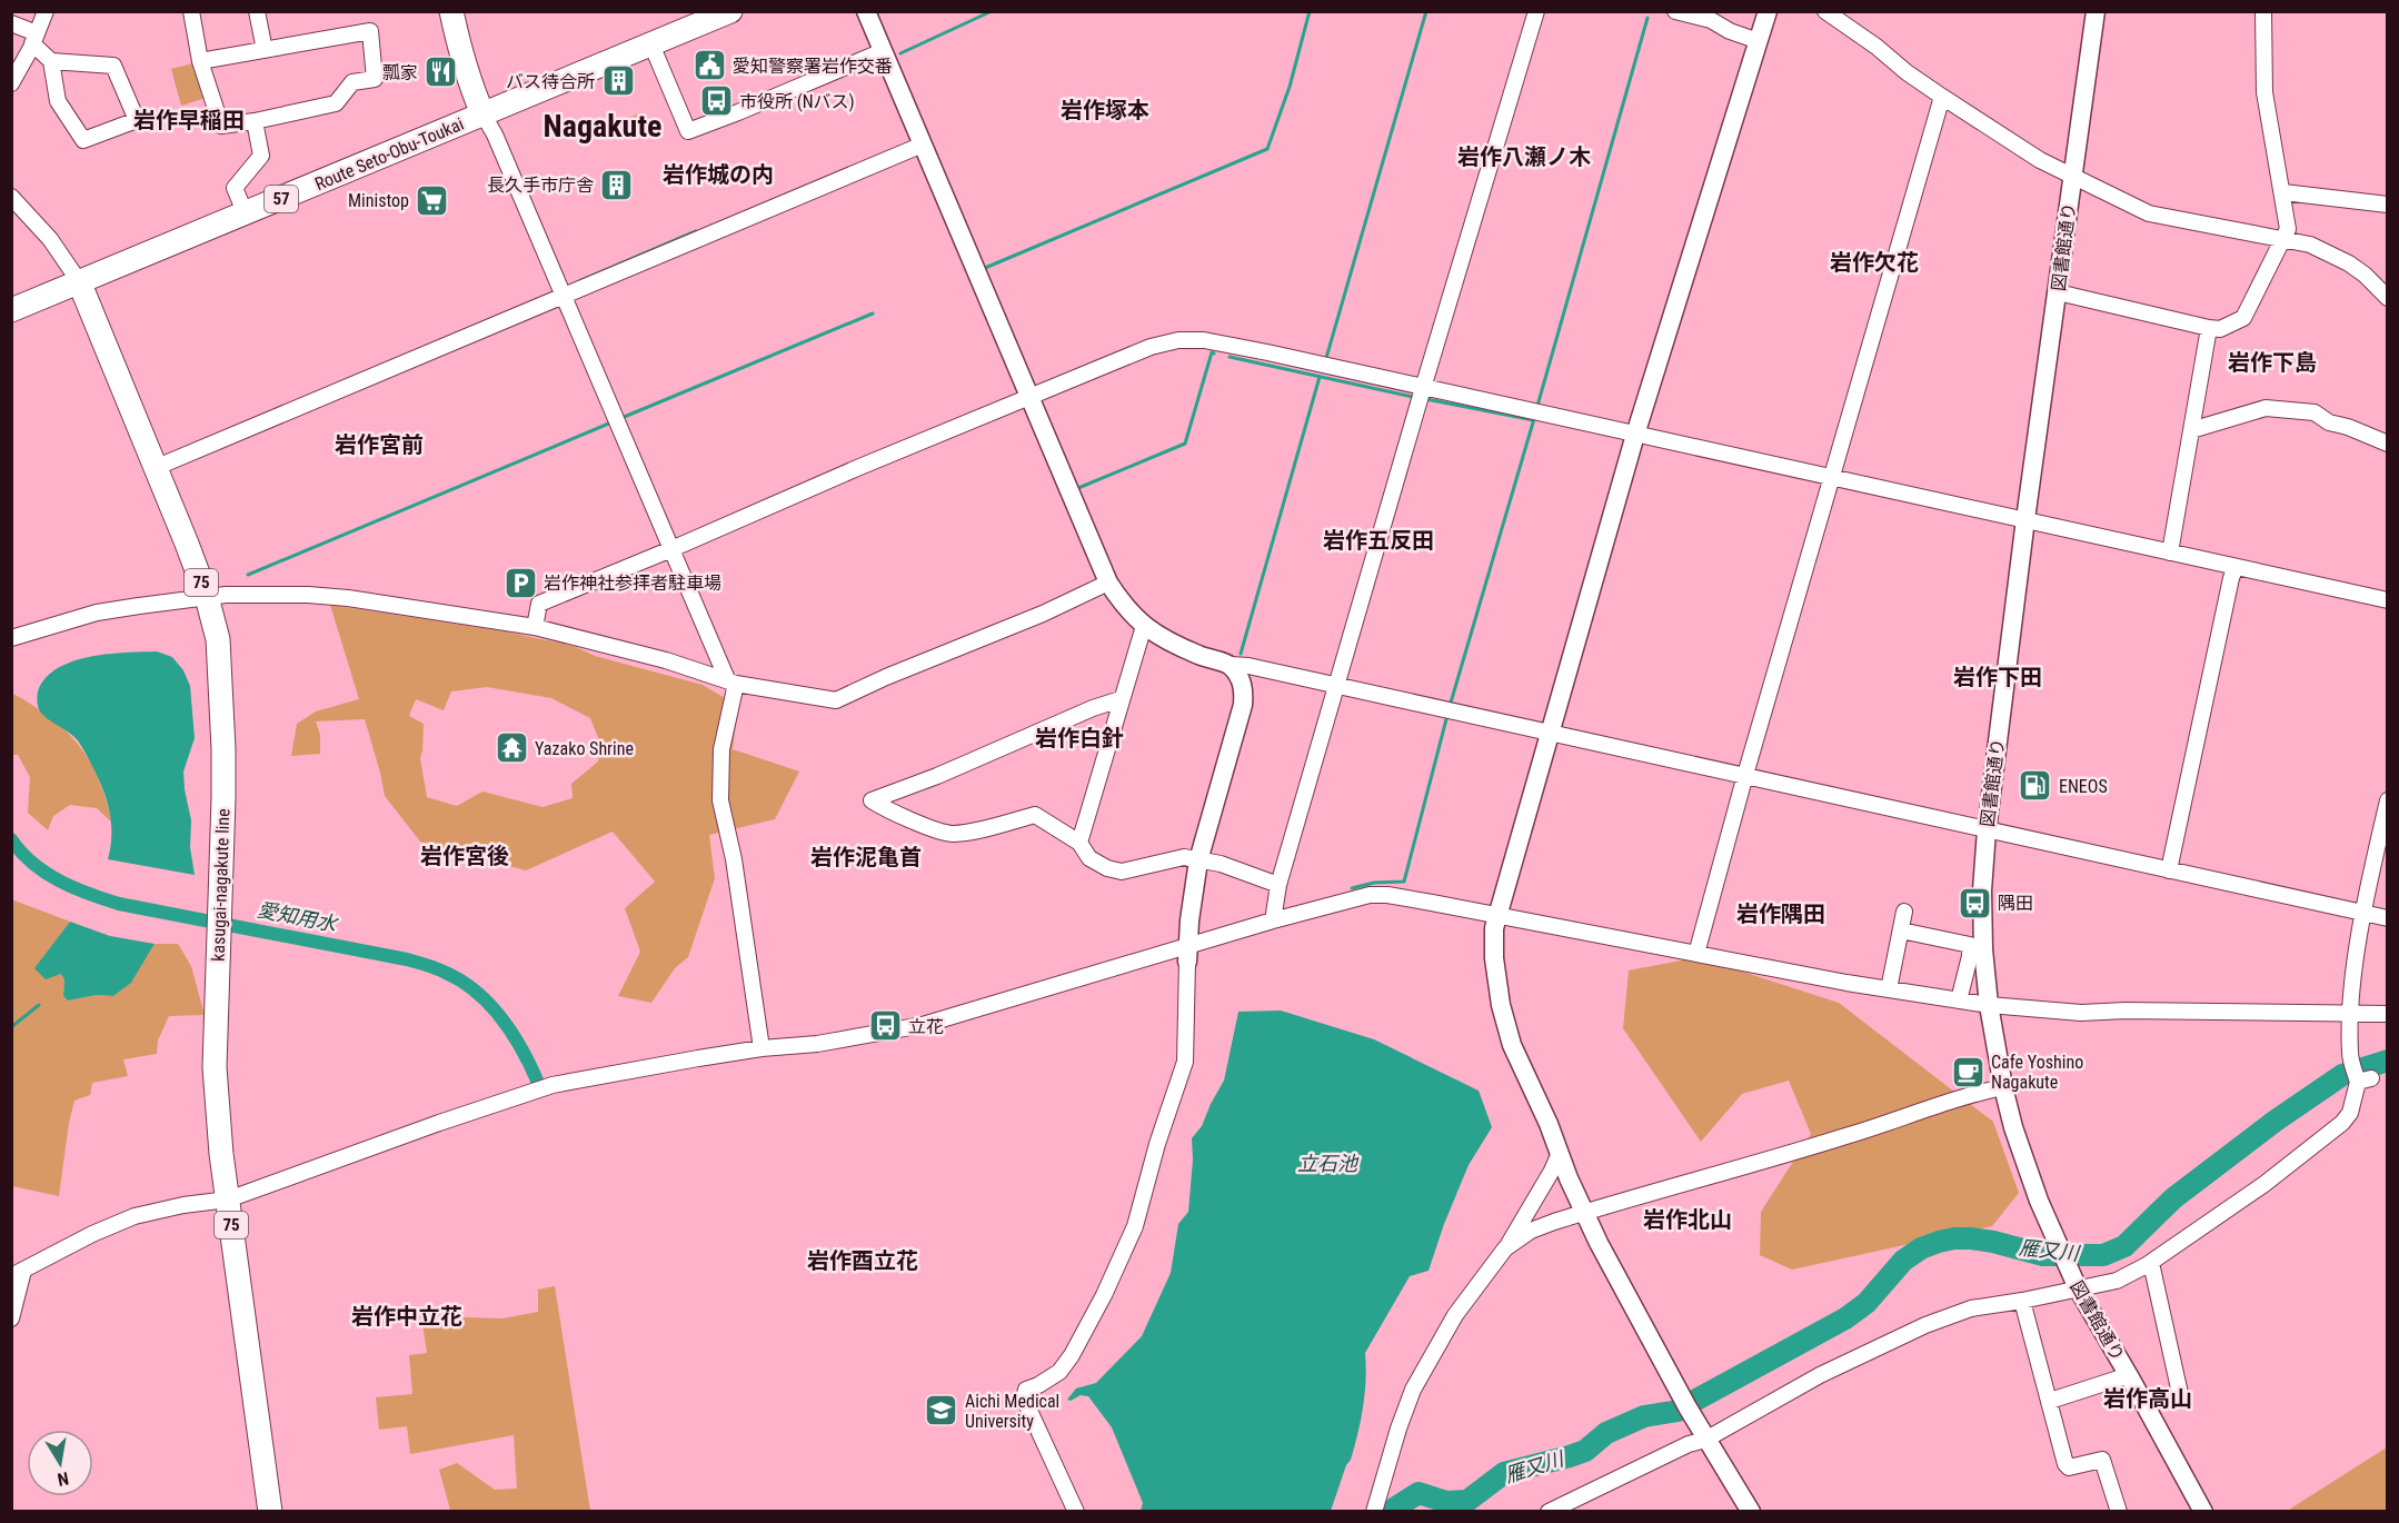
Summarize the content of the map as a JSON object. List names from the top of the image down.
{
  "streets": {
    "main road": [
      "Route Seto-Obu-Toukai",
      "57",
      "75",
      "kasugai-nagakute line"
    ],
    "street": ["図書館通り"]
  },
  "crossings": [
    ["Route Seto-Obu-Toukai", "kasugai-nagakute line"]
  ],
  "districts": [
    "岩作塚本",
    "岩作早稲田",
    "Nagakute",
    "岩作八瀬ノ木",
    "岩作城の内",
    "岩作欠花",
    "岩作下島",
    "岩作宮前",
    "岩作五反田",
    "岩作下田",
    "岩作白針",
    "岩作宮後",
    "岩作泥亀首",
    "岩作隅田",
    "岩作北山",
    "岩作酉立花",
    "岩作中立花",
    "岩作高山"
  ],
  "water": ["愛知用水", "立石池", "雁又川"],
  "places": {
    "public building": ["愛知警察署岩作交番"],
    "restaurant": ["瓢家"],
    "building": ["バス待合所", "長久手市庁舎"],
    "bus stop": ["市役所 (Nバス)", "隅田", "立花"],
    "supermarket": ["Ministop"],
    "parking": ["岩作神社参拝者駐車場"],
    "temple": ["Yazako Shrine"],
    "fuel station": ["ENEOS"],
    "cafe": ["Cafe Yoshino Nagakute"],
    "school or university": ["Aichi Medical University"]
  },
  "north": "bottom"
}
